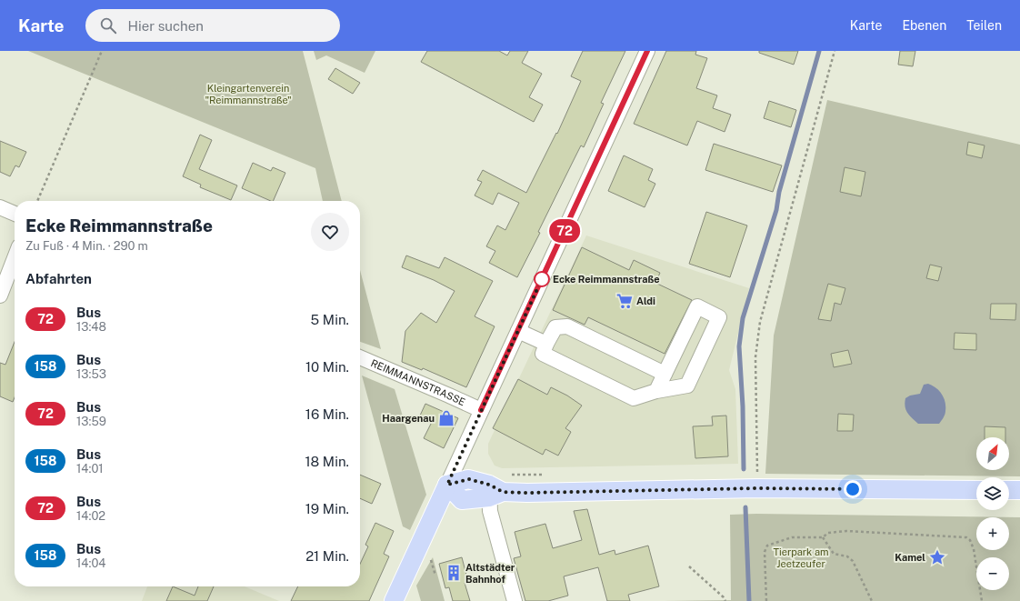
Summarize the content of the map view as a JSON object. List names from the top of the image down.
{
  "streets": {
    "street": ["REIMMANNSTRASSE"]
  },
  "parks": ["Kleingartenverein \"Reimmannstraße\"", "Tierpark am Jeetzeufer"],
  "places": {
    "other": ["Ecke Reimmannstraße"],
    "supermarket": ["Aldi"],
    "shop": ["Haargenau"],
    "place": ["Kamel"],
    "building": ["Altstädter Bahnhof"]
  },
  "lines": ["bus line 72"],
  "north": "top right",
  "page": {
    "header": "Karte",
    "search": "Hier suchen",
    "nav": ["Karte", "Ebenen", "Teilen"],
    "on_map": "72",
    "heading": [
      ["Ecke Reimmannstraße", "Zu Fuß · 4 Min. · 290 m"],
      "Abfahrten"
    ],
    "list": [
      {
        "mark": "72",
        "name": "Bus",
        "note": "13:48",
        "value": "5 Min."
      },
      {
        "mark": "158",
        "name": "Bus",
        "note": "13:53",
        "value": "10 Min."
      },
      {
        "mark": "72",
        "name": "Bus",
        "note": "13:59",
        "value": "16 Min."
      },
      {
        "mark": "158",
        "name": "Bus",
        "note": "14:01",
        "value": "18 Min."
      },
      {
        "mark": "72",
        "name": "Bus",
        "note": "14:02",
        "value": "19 Min."
      },
      {
        "mark": "158",
        "name": "Bus",
        "note": "14:04",
        "value": "21 Min."
      }
    ],
    "map_buttons": ["+", "−"]
  }
}
